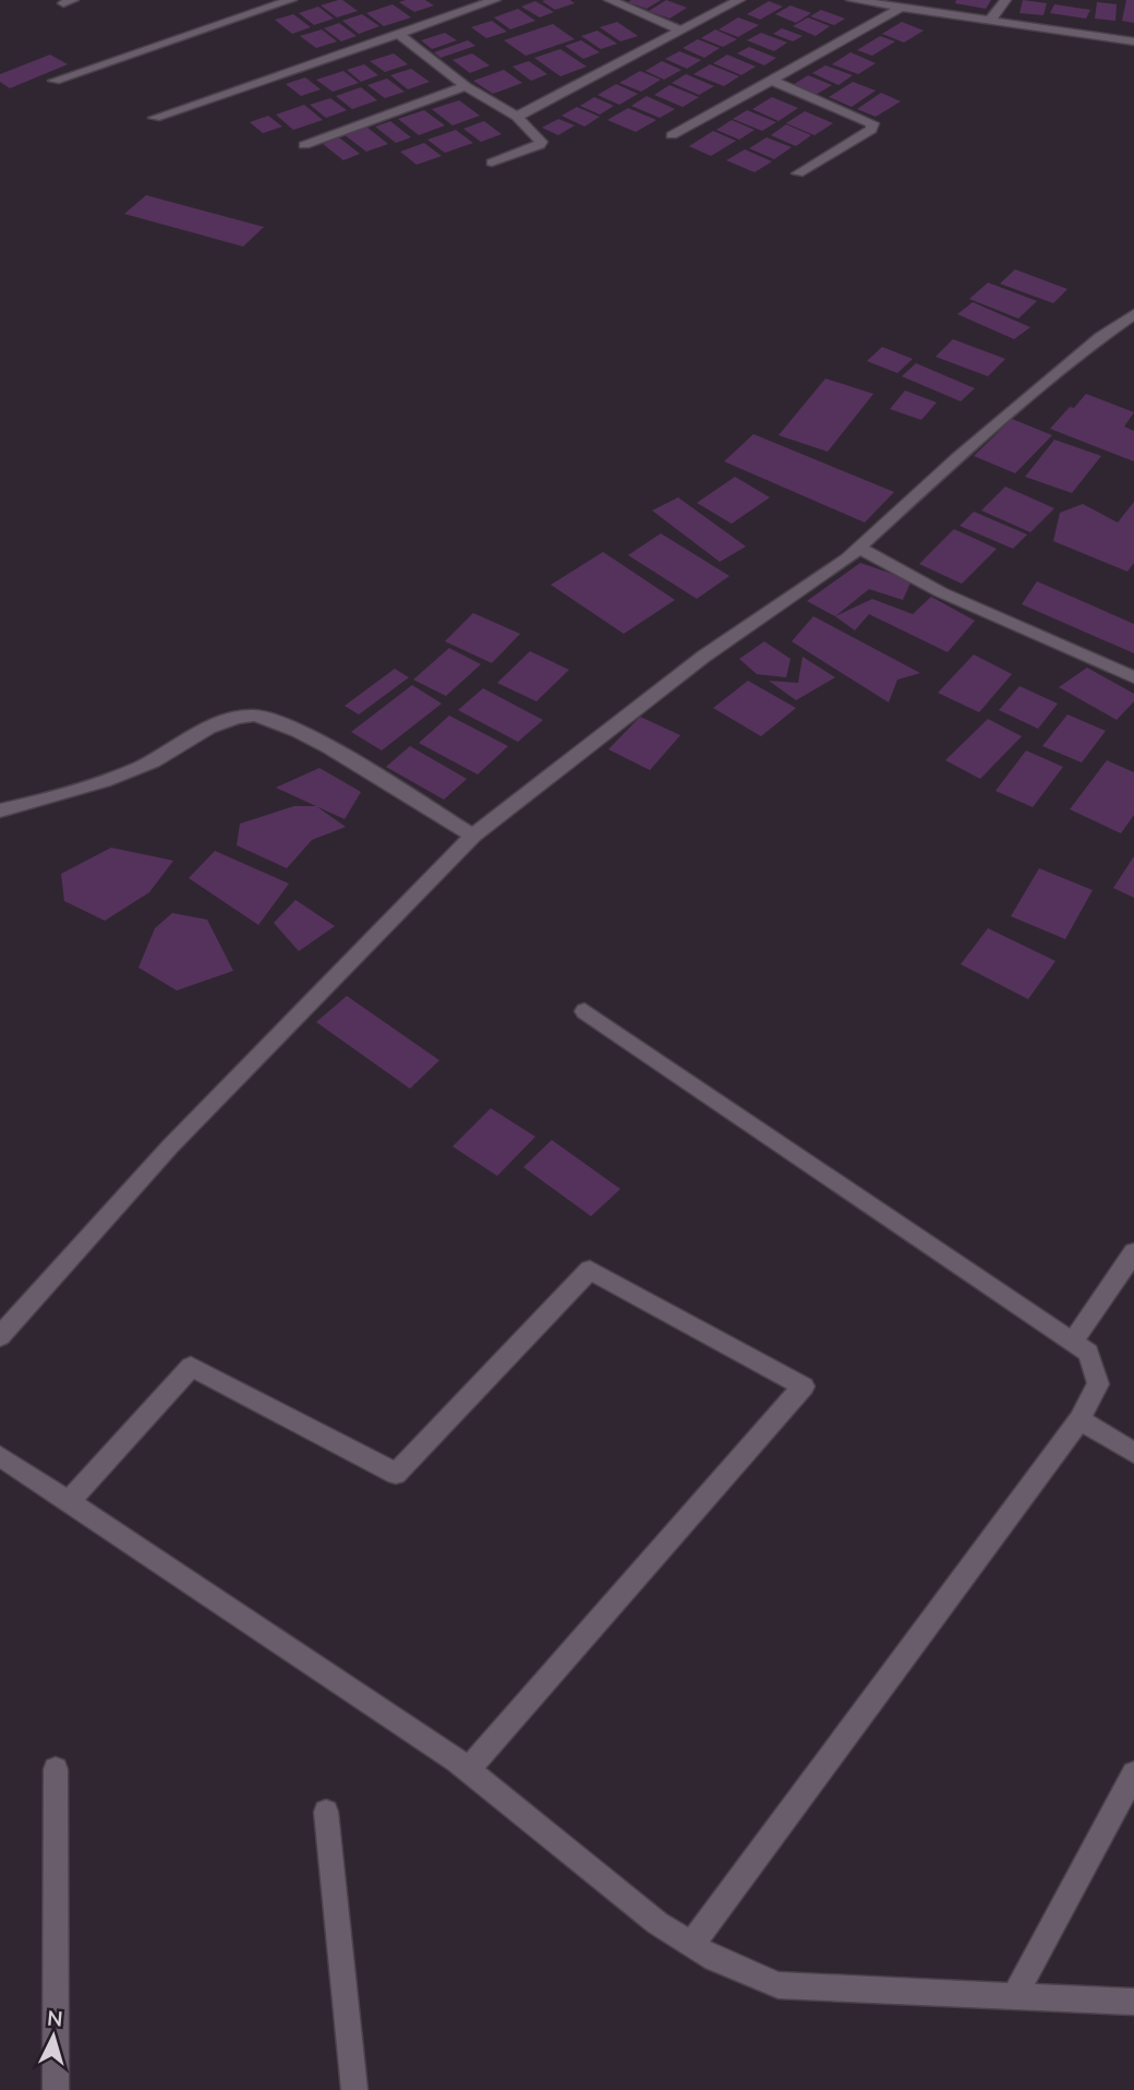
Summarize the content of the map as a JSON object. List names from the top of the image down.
{
  "north": "top"
}
